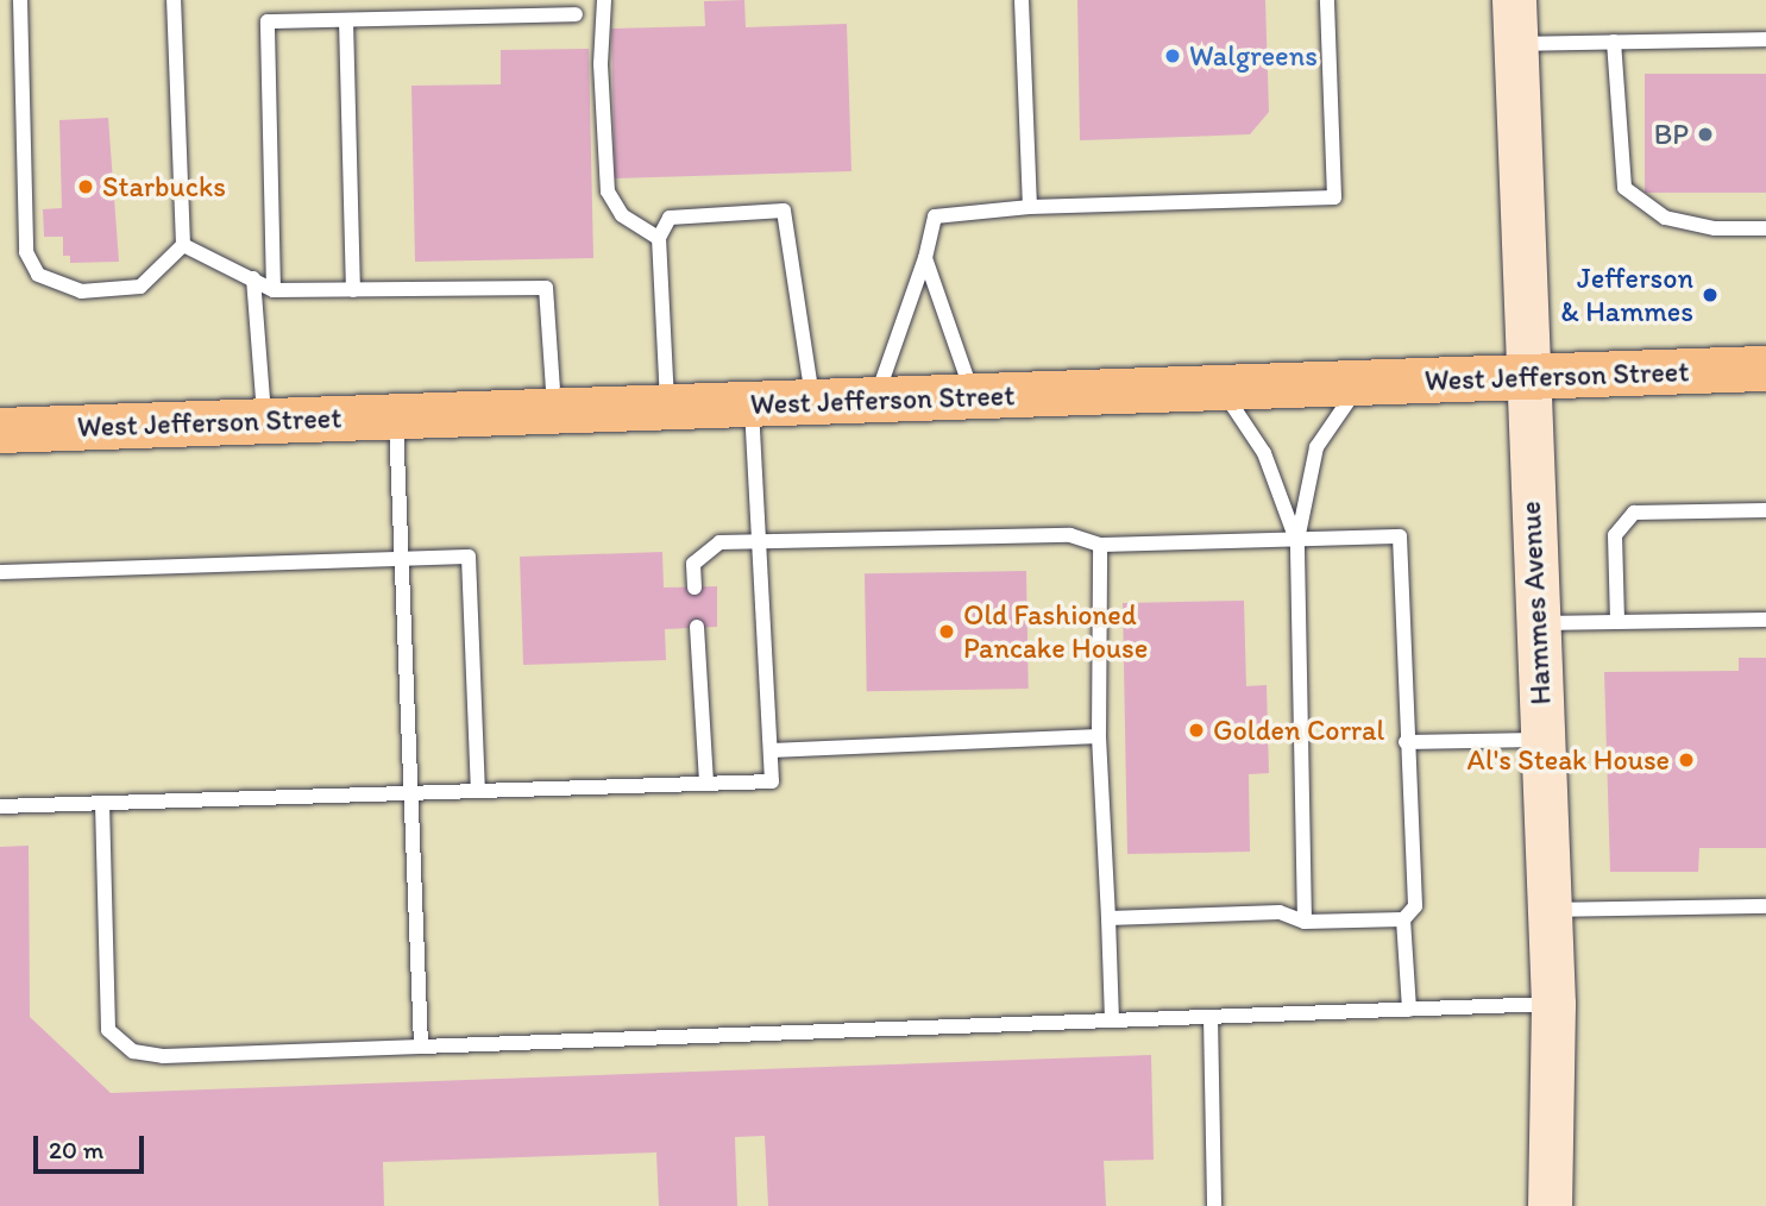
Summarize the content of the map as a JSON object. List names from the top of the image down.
{
  "streets": {
    "main road": ["West Jefferson Street"],
    "street": ["Hammes Avenue"]
  },
  "crossings": [
    ["West Jefferson Street", "Hammes Avenue"]
  ],
  "places": [
    "Walgreens",
    "BP",
    "Starbucks",
    "Jefferson & Hammes",
    "Old Fashioned Pancake House",
    "Golden Corral",
    "Al's Steak House"
  ],
  "scale_bar": "20 m"
}
